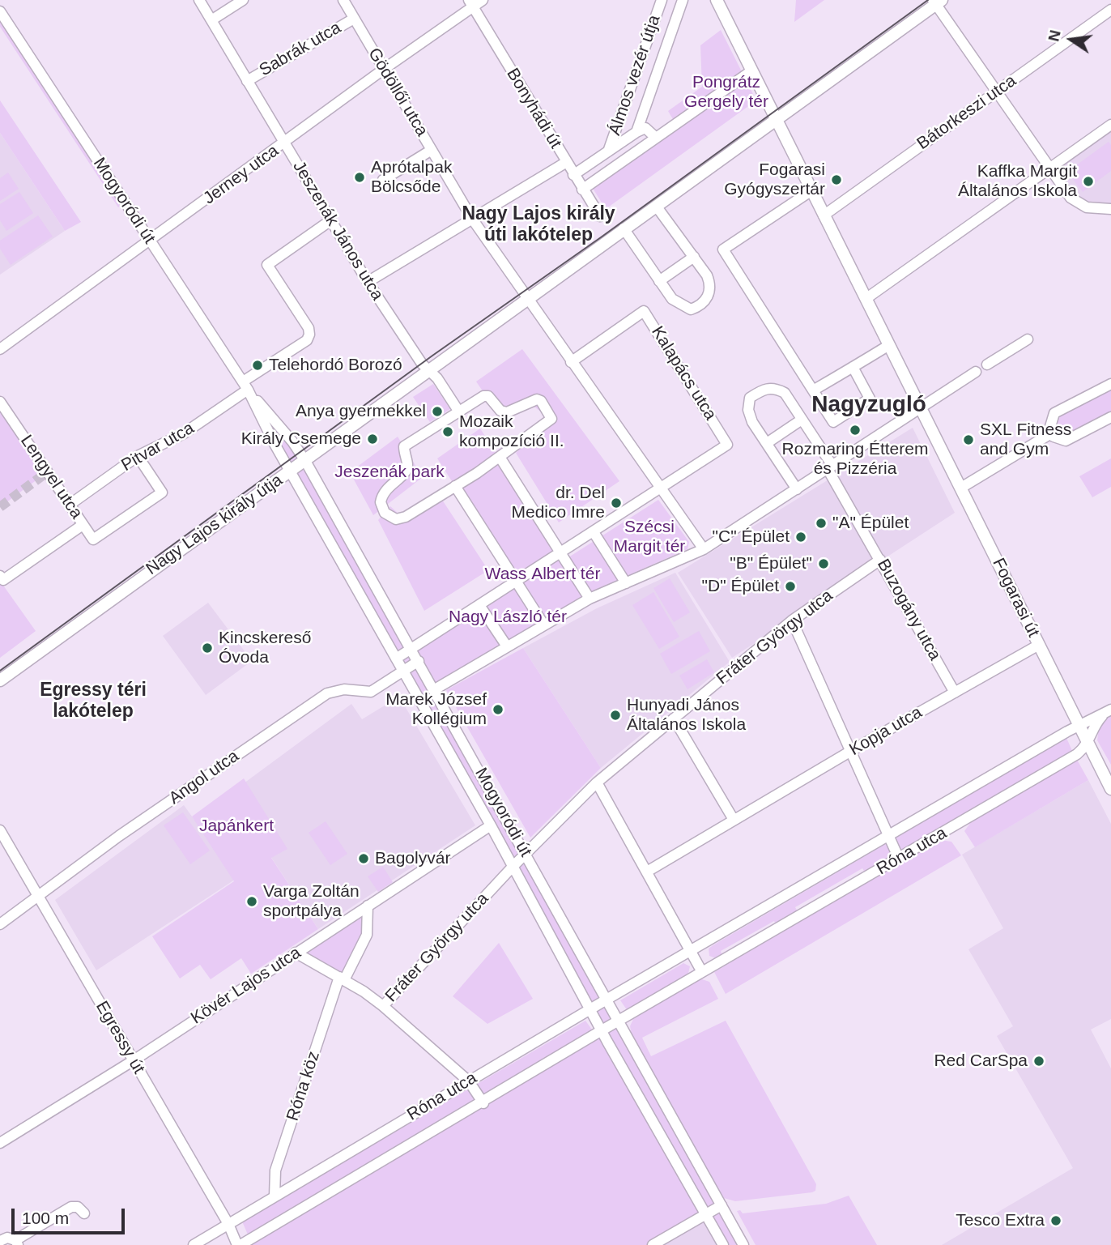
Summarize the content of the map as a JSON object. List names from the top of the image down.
{
  "streets": {
    "main road": ["Nagy Lajos király útja", "Fogarasi út"],
    "street": [
      "Sabrák utca",
      "Álmos vezér útja",
      "Gödöllői utca",
      "Bonyhádi út",
      "Bátorkeszi utca",
      "Jerney utca",
      "Mogyoródi út",
      "Jeszenák János utca",
      "Kalapács utca",
      "Pitvar utca",
      "Lengyel utca",
      "Buzogány utca",
      "Fráter György utca",
      "Kopja utca",
      "Angol utca",
      "Róna utca",
      "Kövér Lajos utca",
      "Egressy út",
      "Róna köz"
    ]
  },
  "crossings": [
    ["Sabrák utca", "Gödöllői utca"],
    ["Sabrák utca", "Jeszenák János utca"],
    ["Álmos vezér útja", "Bonyhádi út"],
    ["Gödöllői utca", "Jerney utca"],
    ["Gödöllői utca", "Nagy Lajos király útja"],
    ["Bonyhádi út", "Jerney utca"],
    ["Bátorkeszi utca", "Fogarasi út"],
    ["Jerney utca", "Mogyoródi út"],
    ["Jerney utca", "Jeszenák János utca"],
    ["Mogyoródi út", "Pitvar utca"],
    ["Mogyoródi út", "Nagy Lajos király útja"],
    ["Mogyoródi út", "Fráter György utca"],
    ["Mogyoródi út", "Angol utca"],
    ["Mogyoródi út", "Róna utca"],
    ["Mogyoródi út", "Kövér Lajos utca"],
    ["Jeszenák János utca", "Pitvar utca"],
    ["Jeszenák János utca", "Nagy Lajos király útja"],
    ["Pitvar utca", "Lengyel utca"],
    ["Nagy Lajos király útja", "Fogarasi út"],
    ["Fogarasi út", "Kopja utca"],
    ["Fogarasi út", "Róna utca"],
    ["Buzogány utca", "Fráter György utca"],
    ["Buzogány utca", "Kopja utca"],
    ["Angol utca", "Egressy út"],
    ["Róna utca", "Egressy út"],
    ["Róna utca", "Róna köz"],
    ["Kövér Lajos utca", "Egressy út"],
    ["Kövér Lajos utca", "Róna köz"]
  ],
  "districts": ["Nagy Lajos király úti lakótelep", "Nagyzugló", "Egressy téri lakótelep"],
  "parks": [
    "Pongrátz Gergely tér",
    "Jeszenák park",
    "Szécsi Margit tér",
    "Wass Albert tér",
    "Nagy László tér",
    "Japánkert"
  ],
  "places": [
    "Aprótalpak Bölcsőde",
    "Fogarasi Gyógyszertár",
    "Kaffka Margit Általános Iskola",
    "Telehordó Borozó",
    "Anya gyermekkel",
    "Rozmaring Étterem és Pizzéria",
    "Mozaik kompozíció II.",
    "Király Csemege",
    "SXL Fitness and Gym",
    "dr. Del Medico Imre",
    "\"A\" Épület",
    "\"C\" Épület",
    "\"B\" Épület\"",
    "\"D\" Épület",
    "Kincskereső Óvoda",
    "Marek József Kollégium",
    "Hunyadi János Általános Iskola",
    "Bagolyvár",
    "Varga Zoltán sportpálya",
    "Red CarSpa",
    "Tesco Extra"
  ],
  "scale_bar": "100 m",
  "north": "left"
}
